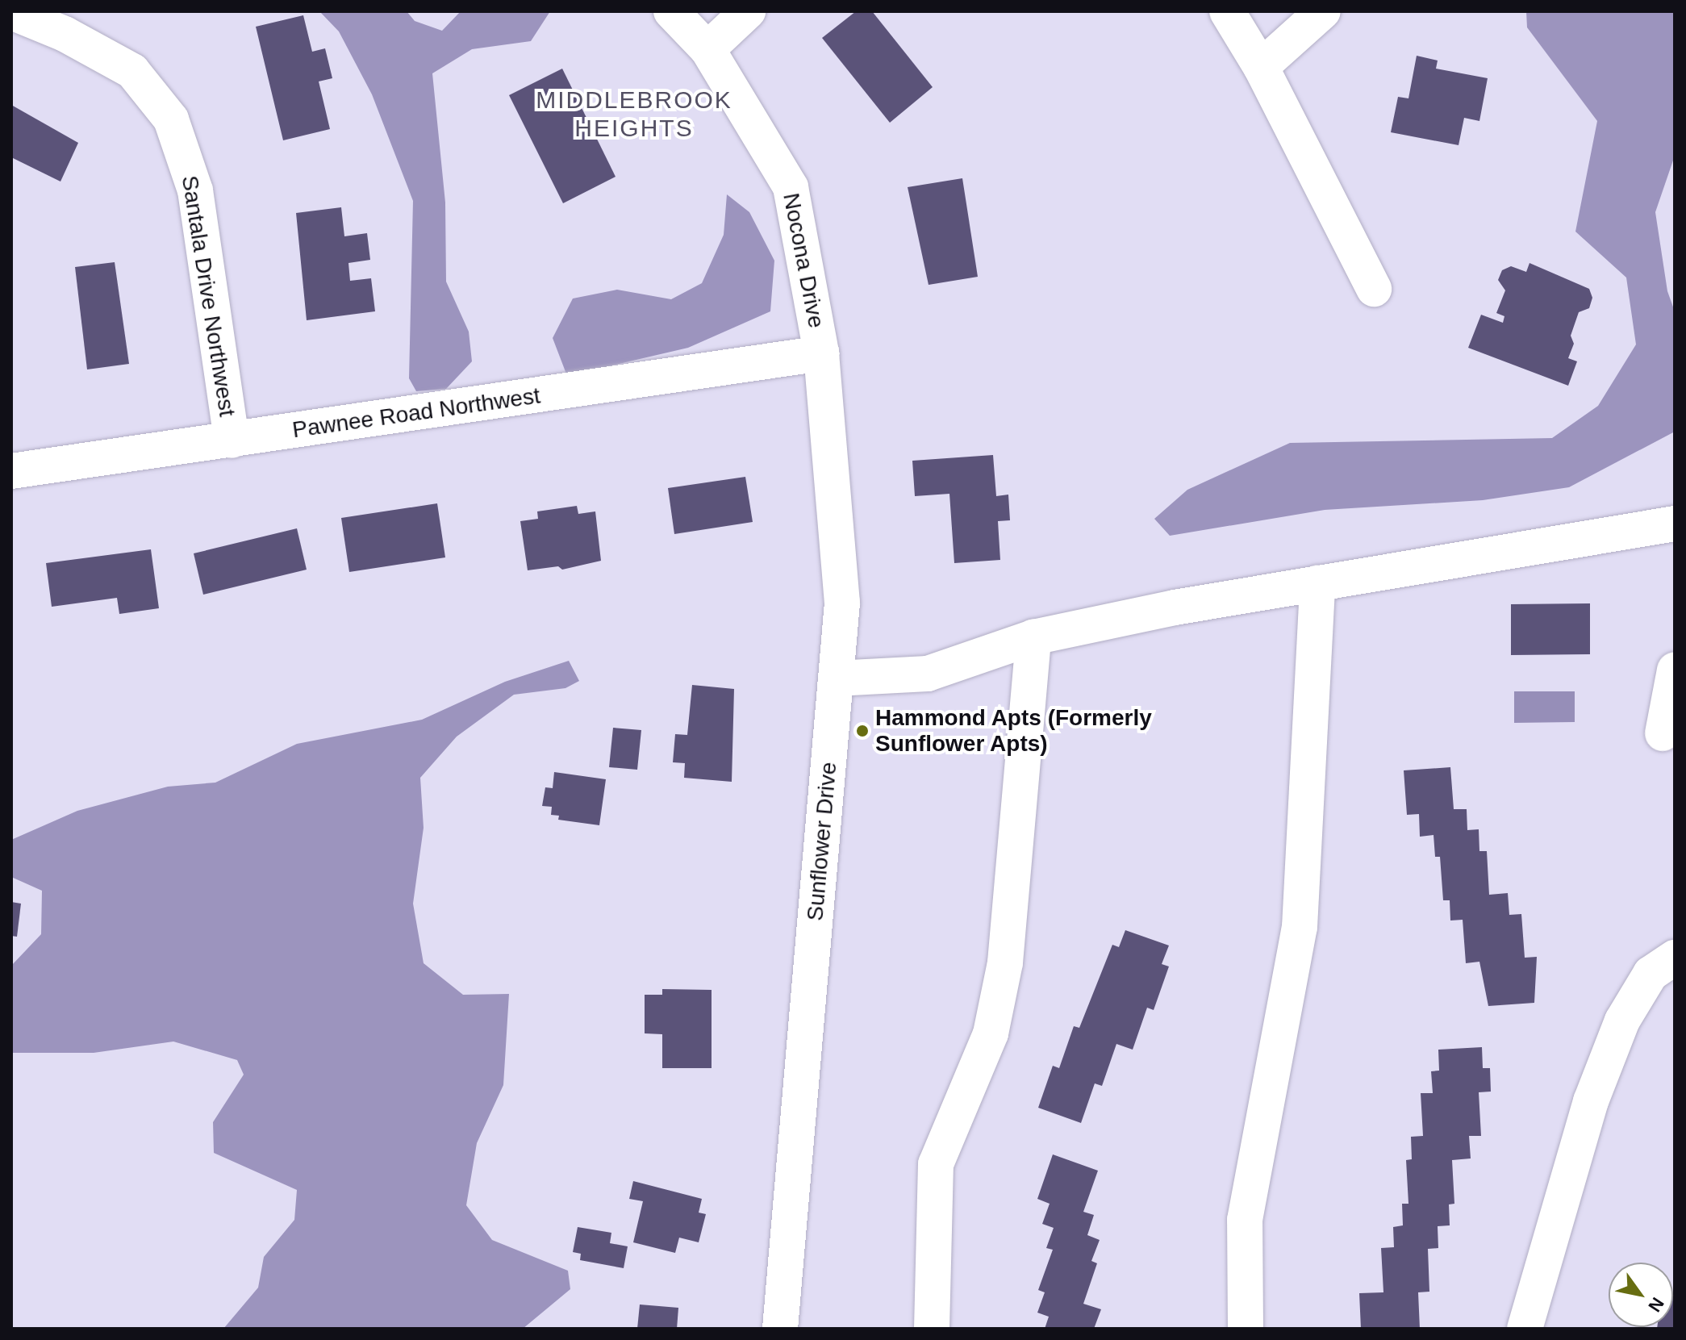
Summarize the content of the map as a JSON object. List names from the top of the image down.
{
  "streets": {
    "street": [
      "Nocona Drive",
      "Santala Drive Northwest",
      "Pawnee Road Northwest",
      "Sunflower Drive"
    ]
  },
  "crossings": [
    ["Nocona Drive", "Pawnee Road Northwest"],
    ["Nocona Drive", "Sunflower Drive"],
    ["Santala Drive Northwest", "Pawnee Road Northwest"],
    ["Pawnee Road Northwest", "Sunflower Drive"]
  ],
  "districts": ["MIDDLEBROOK HEIGHTS"],
  "places": ["Hammond Apts (Formerly Sunflower Apts)"],
  "north": "bottom right"
}
